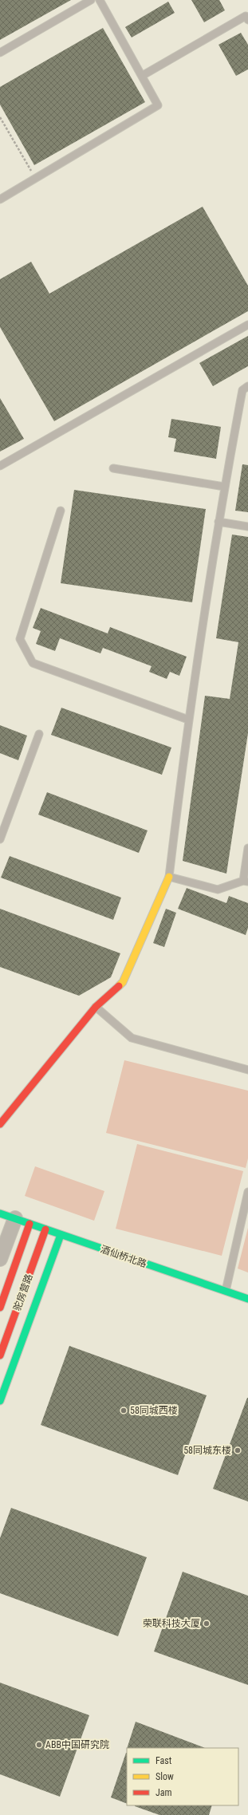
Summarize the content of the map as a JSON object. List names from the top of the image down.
{
  "streets": {
    "street": ["酒仙桥北路", "驼房营路"]
  },
  "crossings": [
    ["酒仙桥北路", "驼房营路"]
  ],
  "places": [
    "58同城西楼",
    "58同城东楼",
    "荣联科技大厦",
    "ABB中国研究院"
  ],
  "legend": ["Fast", "Slow", "Jam"]
}
